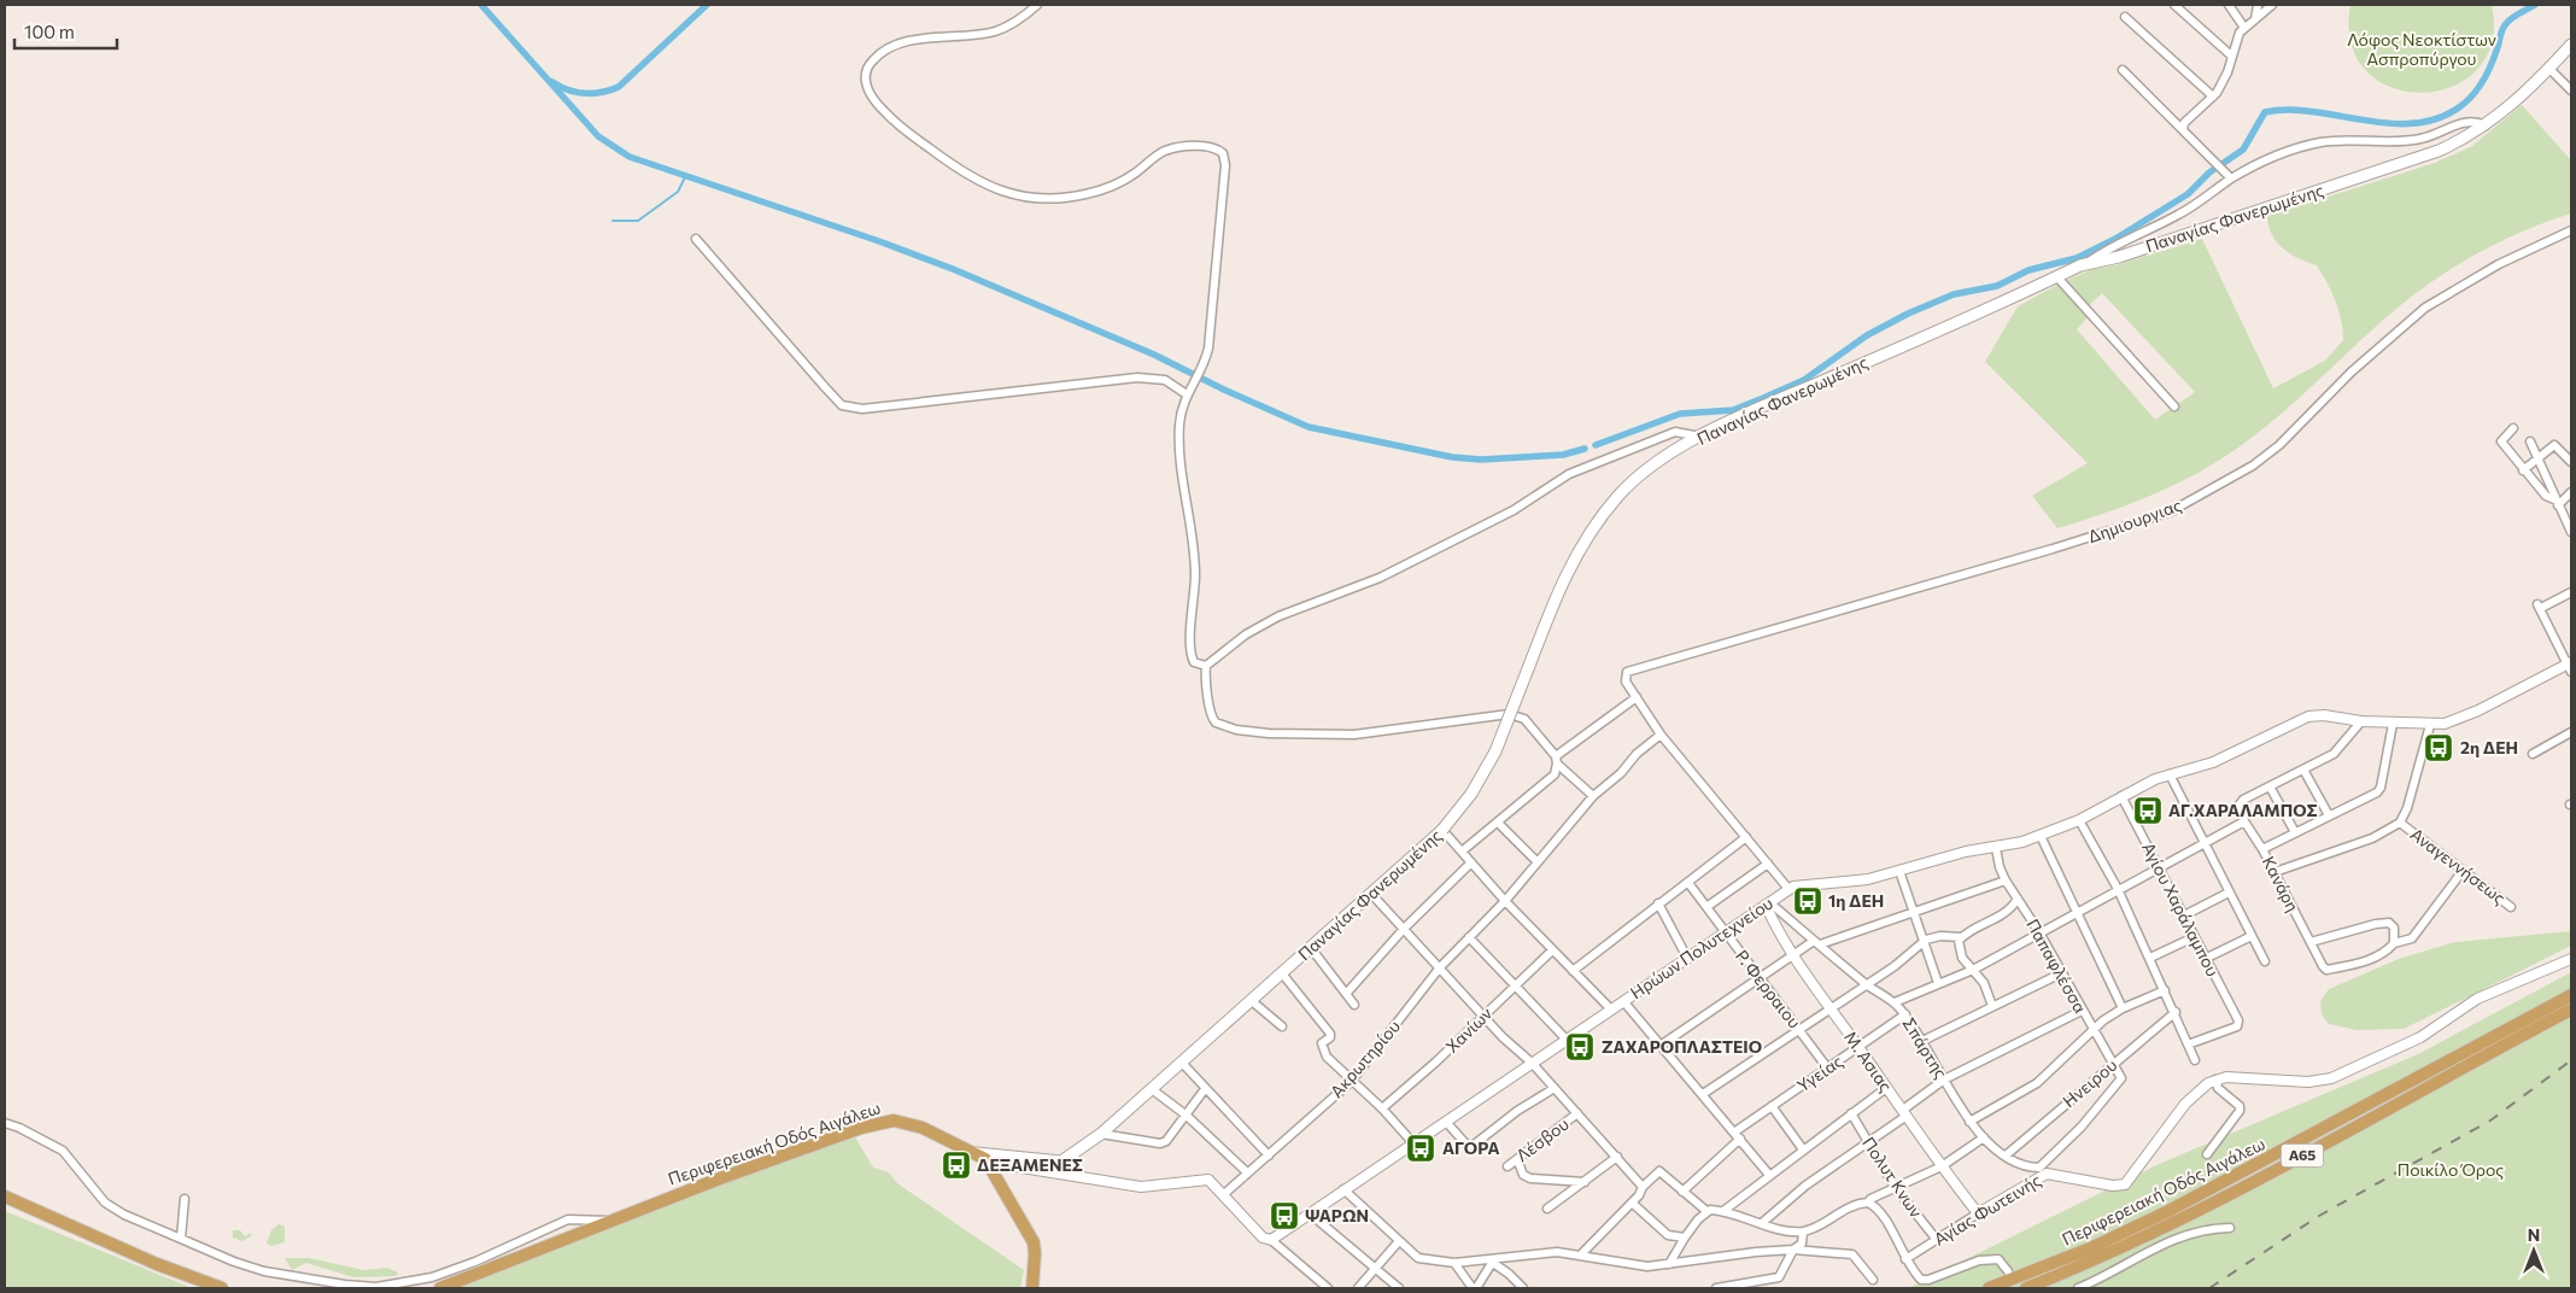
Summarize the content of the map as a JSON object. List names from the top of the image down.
{
  "streets": {
    "highway": ["Περιφερειακή Οδός Αιγάλεω", "Α65"],
    "main road": ["Παναγίας Φανερωμένης"],
    "street": [
      "Δημιουργιας",
      "Αναγεννήσεως",
      "Κανάρη",
      "Αγίου Χαράλαμπου",
      "Ηρώων Πολυτεχνείου",
      "Παπαφλέσσα",
      "Ρ. Φερραιου",
      "Χανίων",
      "Σπάρτης",
      "Ακρωτηρίου",
      "Μ. Ασιας",
      "Υγείας",
      "Ηνειρου",
      "Λέσβου",
      "Πολυτ Κνων",
      "Αγίας Φωτεινής"
    ]
  },
  "crossings": [
    ["Παναγίας Φανερωμένης", "Περιφερειακή Οδός Αιγάλεω"],
    ["Αναγεννήσεως", "Ηρώων Πολυτεχνείου"],
    ["Αγίου Χαράλαμπου", "Ηρώων Πολυτεχνείου"],
    ["Ηρώων Πολυτεχνείου", "Παπαφλέσσα"],
    ["Ηρώων Πολυτεχνείου", "Ρ. Φερραιου"],
    ["Ηρώων Πολυτεχνείου", "Σπάρτης"],
    ["Ηρώων Πολυτεχνείου", "Μ. Ασιας"],
    ["Παπαφλέσσα", "Σπάρτης"],
    ["Παπαφλέσσα", "Ηνειρου"],
    ["Ρ. Φερραιου", "Υγείας"],
    ["Σπάρτης", "Μ. Ασιας"],
    ["Σπάρτης", "Υγείας"],
    ["Σπάρτης", "Ηνειρου"],
    ["Μ. Ασιας", "Υγείας"],
    ["Μ. Ασιας", "Αγίας Φωτεινής"],
    ["Πολυτ Κνων", "Αγίας Φωτεινής"]
  ],
  "parks": ["Λόφος Νεοκτίστων Ασπροπύργου", "Ποικίλο Όρος"],
  "places": {
    "bus stop": [
      "2η ΔΕΗ",
      "ΑΓ.ΧΑΡΑΛΑΜΠΟΣ",
      "1η ΔΕΗ",
      "ΖΑΧΑΡΟΠΛΑΣΤΕΙΟ",
      "ΑΓΟΡΑ",
      "ΔΕΞΑΜΕΝΕΣ",
      "ΨΑΡΩΝ"
    ]
  },
  "scale_bar": "100 m",
  "north": "top"
}
